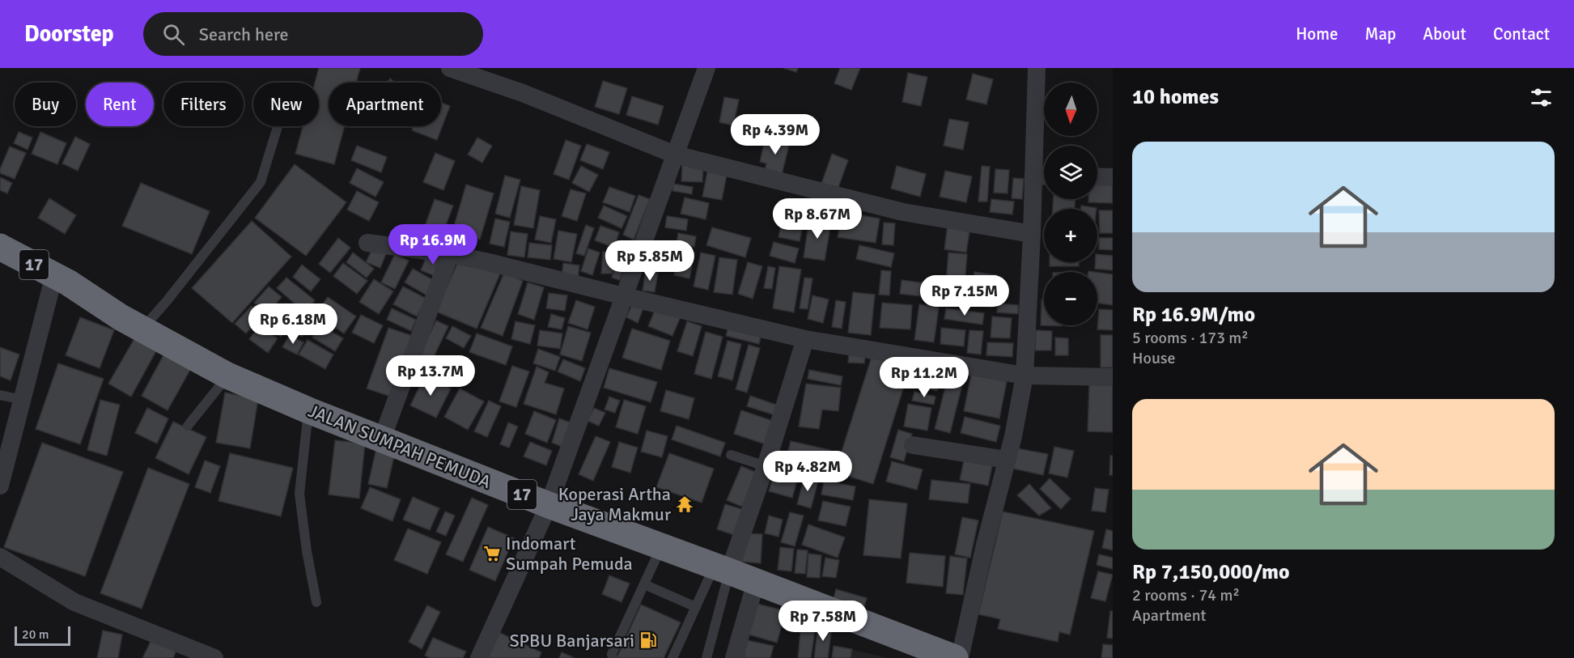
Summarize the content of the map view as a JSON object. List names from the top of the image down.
{
  "streets": {
    "highway": ["17", "JALAN SUMPAH PEMUDA"]
  },
  "places": {
    "temple": ["Koperasi Artha Jaya Makmur"],
    "supermarket": ["Indomart Sumpah Pemuda"],
    "fuel station": ["SPBU Banjarsari"]
  },
  "scale_bar": "20 m",
  "north": "bottom",
  "page": {
    "header": "Doorstep",
    "search": "Search here",
    "nav": [
      "Home",
      "Map",
      "About",
      "Contact"
    ],
    "heading": "10 homes",
    "map_buttons": ["+", "−"],
    "chip": [
      "Buy",
      "Rent",
      "Filters",
      "New",
      "Apartment"
    ],
    "price": [
      "Rp 4.39M",
      "Rp 8.67M",
      "Rp 16.9M",
      "Rp 5.85M",
      "Rp 7.15M",
      "Rp 6.18M",
      "Rp 13.7M",
      "Rp 11.2M",
      "Rp 4.82M",
      "Rp 7.58M"
    ],
    "list": [
      {
        "name": "Rp 16.9M/mo",
        "note": "5 rooms · 173 m² · House"
      },
      {
        "name": "Rp 7,150,000/mo",
        "note": "2 rooms · 74 m² · Apartment"
      }
    ],
    "scale": "20 m"
  }
}
